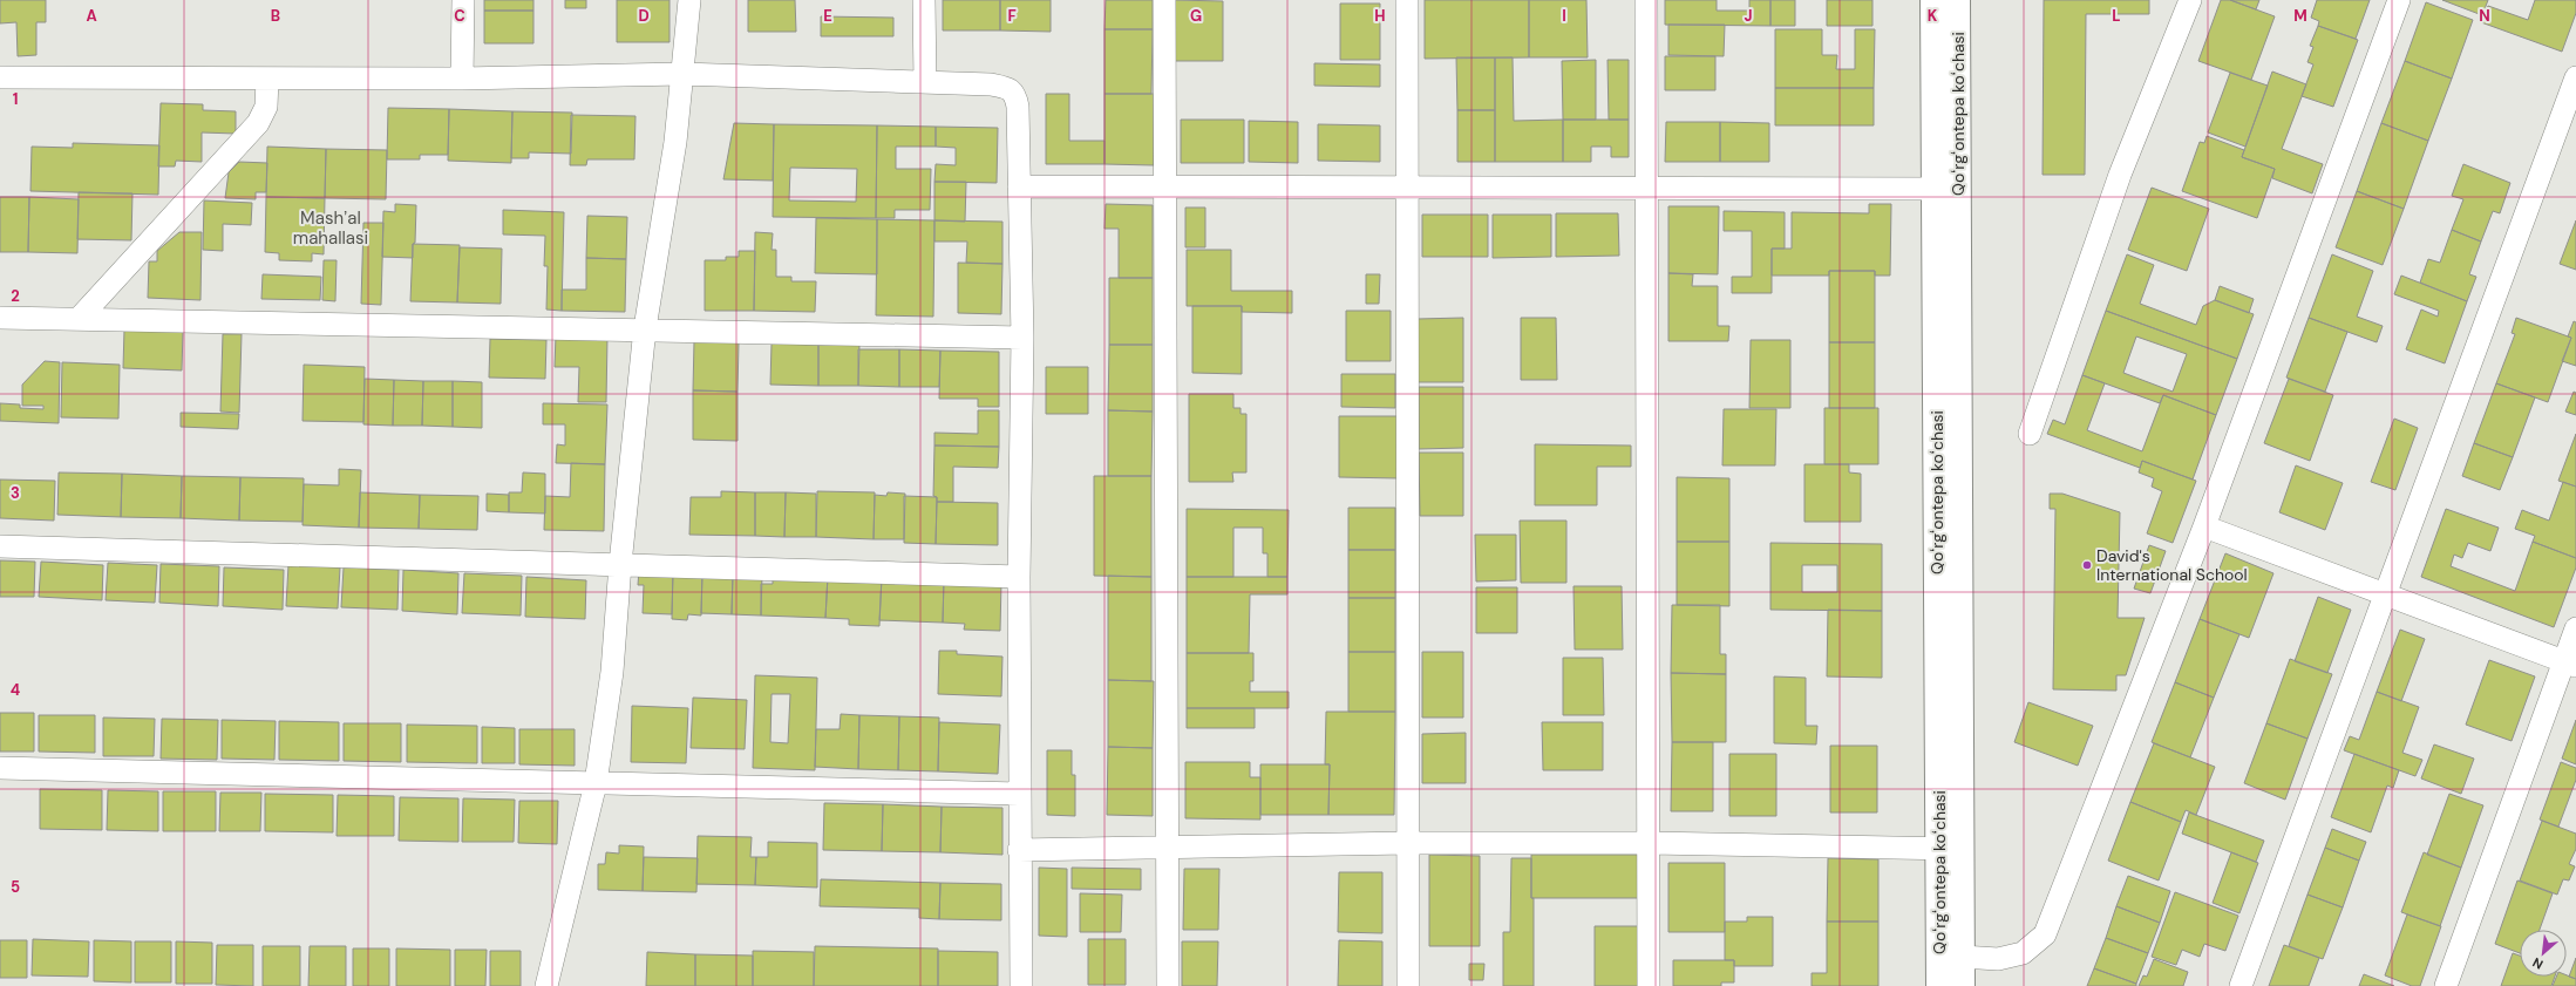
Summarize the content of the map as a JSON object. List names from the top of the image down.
{
  "streets": {
    "main road": ["Qoʻrgʻontepa koʻchasi"]
  },
  "districts": ["Mashʼal mahallasi"],
  "places": ["David's International School"],
  "north": "bottom left",
  "grid": {
    "columns": [
      "A",
      "B",
      "C",
      "D",
      "E",
      "F",
      "G",
      "H",
      "I",
      "J",
      "K",
      "L",
      "M",
      "N"
    ],
    "rows": [
      "1",
      "2",
      "3",
      "4",
      "5"
    ]
  }
}
